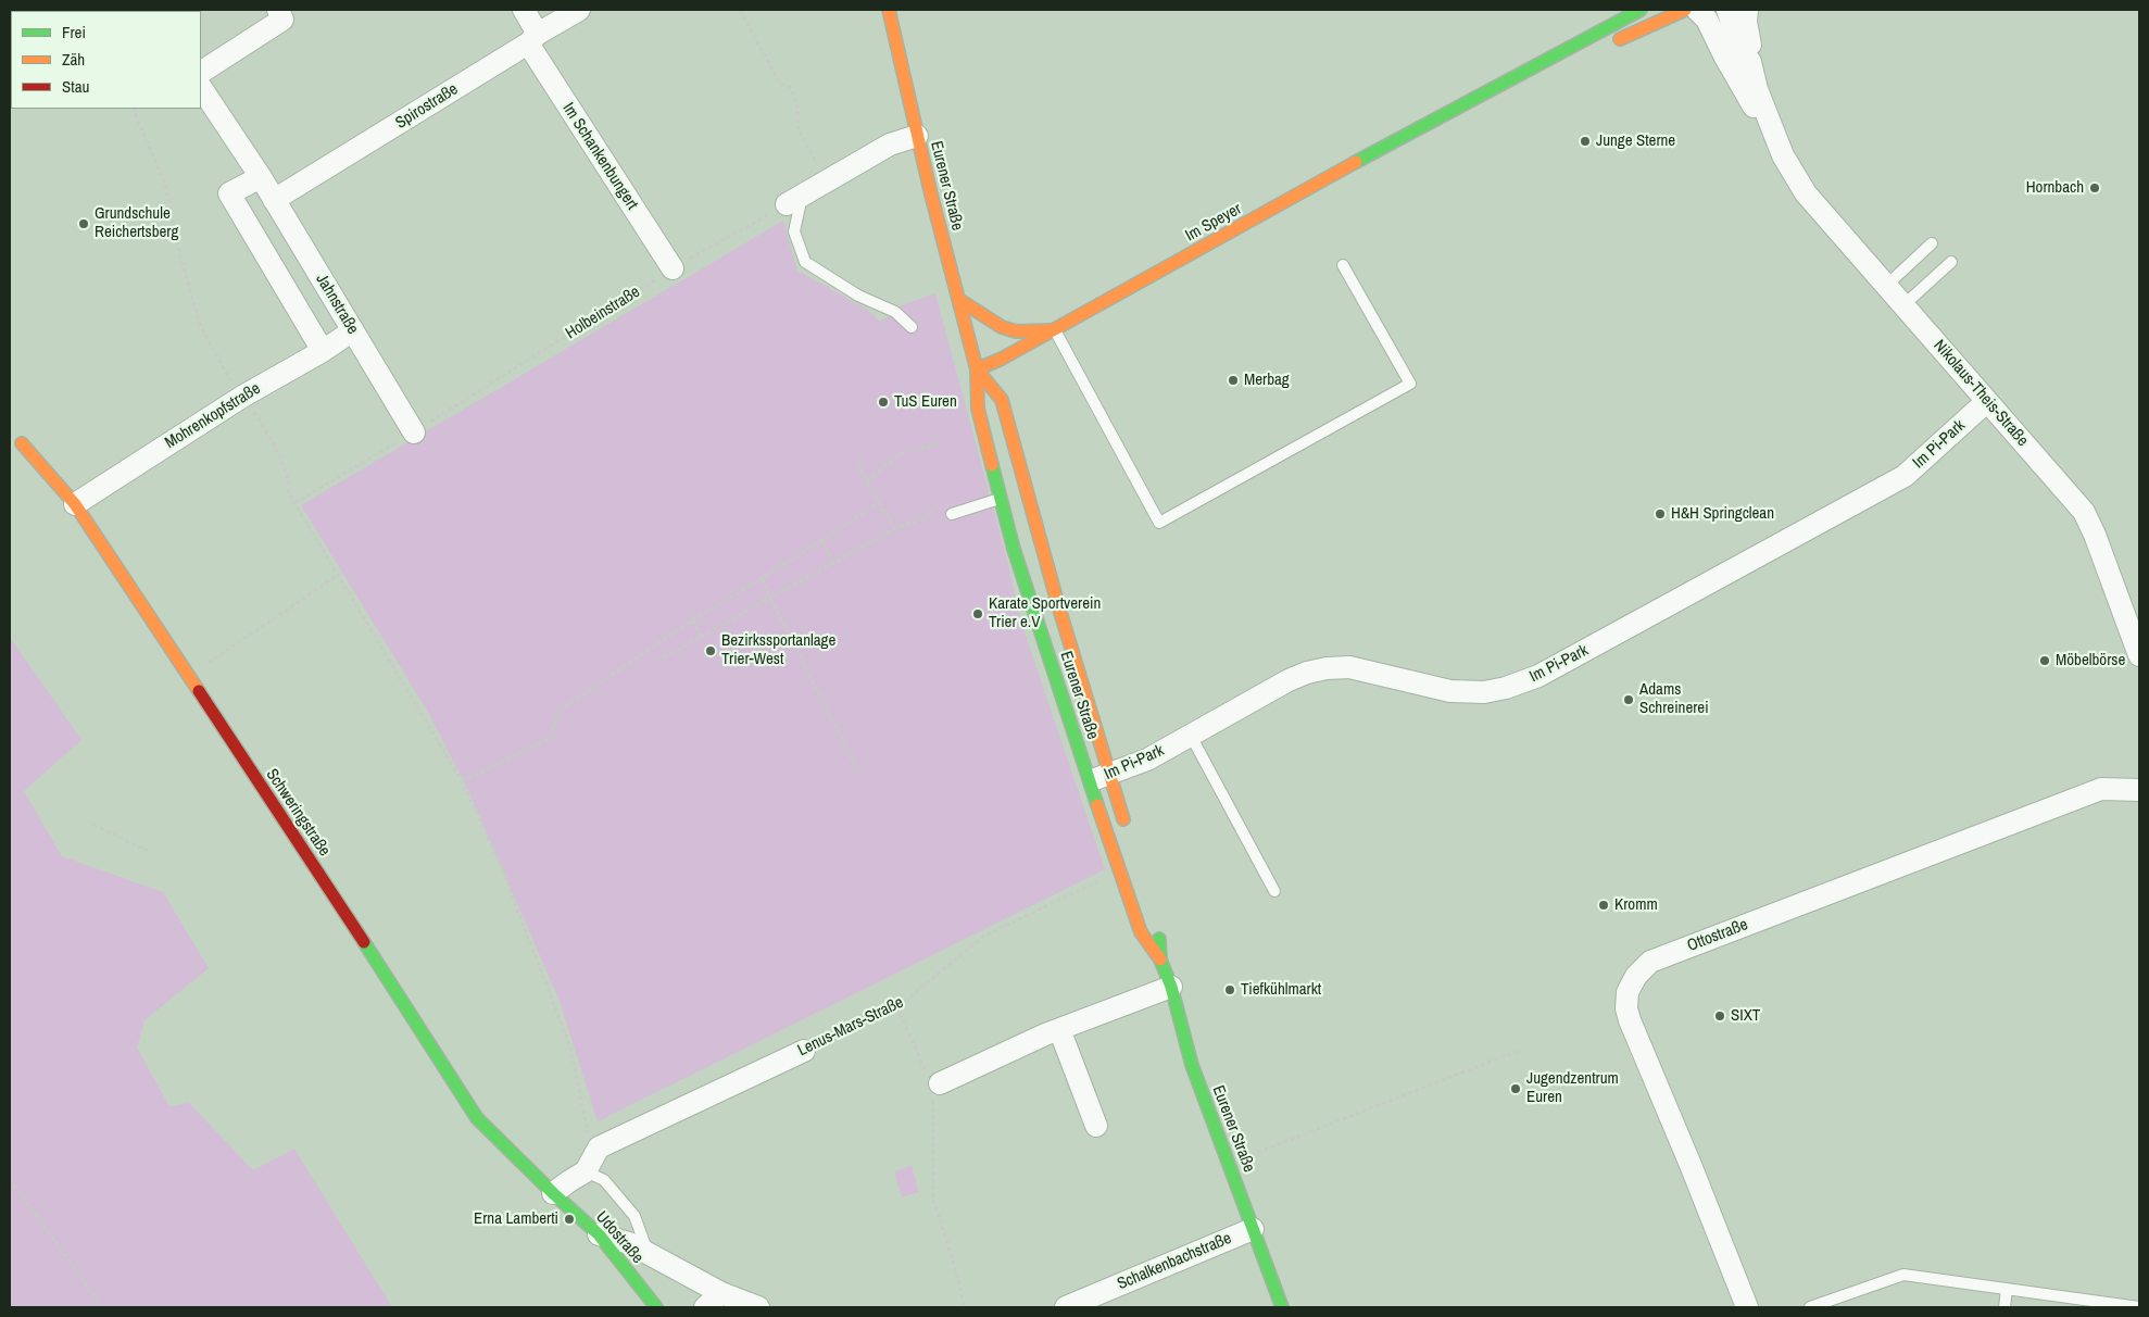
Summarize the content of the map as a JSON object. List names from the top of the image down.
{
  "streets": {
    "street": [
      "Spirostraße",
      "Im Schankenbungert",
      "Eurener Straße",
      "Im Speyer",
      "Jahnstraße",
      "Nikolaus-Theis-Straße",
      "Mohrenkopfstraße",
      "Im Pi-Park",
      "Schweringstraße",
      "Ottostraße",
      "Lenus-Mars-Straße",
      "Udostraße",
      "Schalkenbachstraße"
    ],
    "path": ["Holbeinstraße"]
  },
  "crossings": [
    ["Spirostraße", "Im Schankenbungert"],
    ["Spirostraße", "Jahnstraße"],
    ["Im Schankenbungert", "Holbeinstraße"],
    ["Eurener Straße", "Im Speyer"],
    ["Eurener Straße", "Im Pi-Park"],
    ["Eurener Straße", "Lenus-Mars-Straße"],
    ["Eurener Straße", "Schalkenbachstraße"],
    ["Jahnstraße", "Holbeinstraße"],
    ["Jahnstraße", "Mohrenkopfstraße"],
    ["Nikolaus-Theis-Straße", "Im Pi-Park"],
    ["Mohrenkopfstraße", "Schweringstraße"],
    ["Schweringstraße", "Udostraße"]
  ],
  "places": [
    "Junge Sterne",
    "Hornbach",
    "Grundschule Reichertsberg",
    "Merbag",
    "TuS Euren",
    "H&H Springclean",
    "Karate Sportverein Trier e.V",
    "Bezirkssportanlage Trier-West",
    "Möbelbörse",
    "Adams Schreinerei",
    "Kromm",
    "Tiefkühlmarkt",
    "SIXT",
    "Jugendzentrum Euren",
    "Erna Lamberti"
  ],
  "legend": ["Frei", "Zäh", "Stau"]
}
